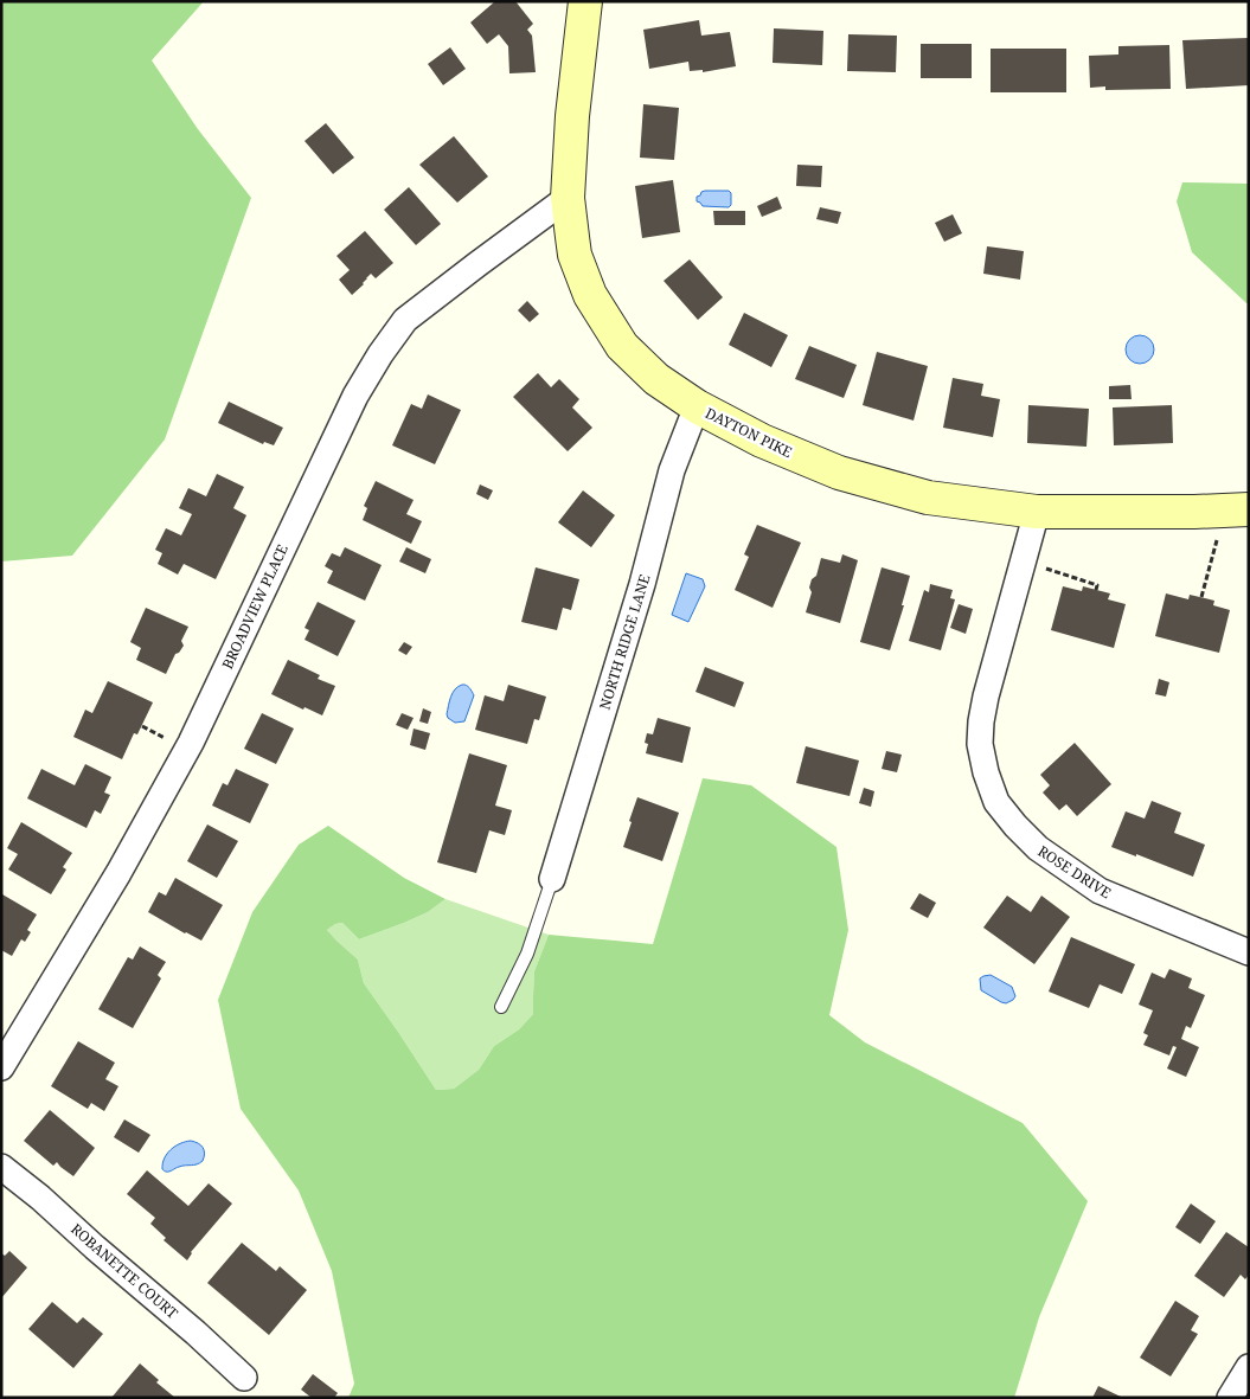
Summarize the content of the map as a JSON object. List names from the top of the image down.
{
  "streets": {
    "street": [
      "DAYTON PIKE",
      "BROADVIEW PLACE",
      "NORTH RIDGE LANE",
      "ROSE DRIVE",
      "ROBANETTE COURT"
    ]
  },
  "crossings": [
    ["DAYTON PIKE", "BROADVIEW PLACE"],
    ["DAYTON PIKE", "NORTH RIDGE LANE"],
    ["DAYTON PIKE", "ROSE DRIVE"]
  ]
}
